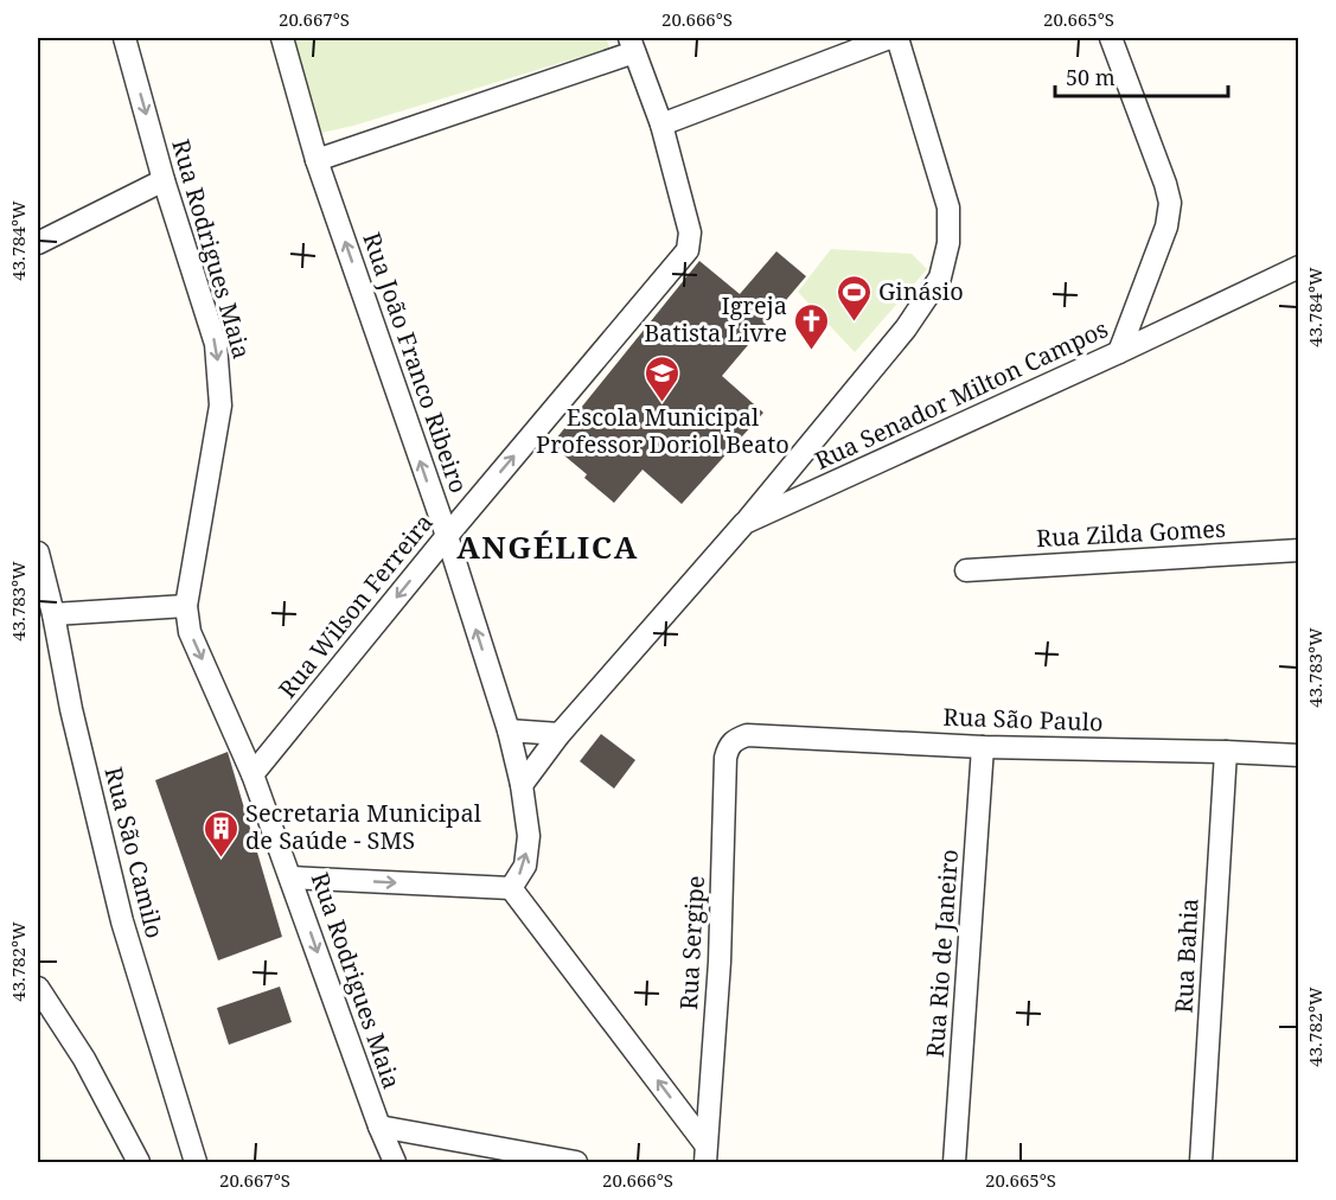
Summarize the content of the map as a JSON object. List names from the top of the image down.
{
  "streets": {
    "street": [
      "Rua Rodrigues Maia",
      "Rua João Franco Ribeiro",
      "Rua Senador Milton Campos",
      "Rua Zilda Gomes",
      "Rua Wilson Ferreira",
      "Rua São Paulo",
      "Rua São Camilo",
      "Rua Sergipe",
      "Rua Rio de Janeiro",
      "Rua Bahia"
    ]
  },
  "crossings": [
    ["Rua Rodrigues Maia", "Rua Wilson Ferreira"],
    ["Rua João Franco Ribeiro", "Rua Senador Milton Campos"],
    ["Rua João Franco Ribeiro", "Rua Wilson Ferreira"],
    ["Rua São Paulo", "Rua Sergipe"],
    ["Rua São Paulo", "Rua Rio de Janeiro"],
    ["Rua São Paulo", "Rua Bahia"]
  ],
  "one_way": ["Rua Rodrigues Maia", "Rua João Franco Ribeiro"],
  "districts": ["ANGÉLICA"],
  "places": {
    "sports": ["Ginásio"],
    "church": ["Igreja Batista Livre"],
    "school or university": ["Escola Municipal Professor Doriol Beato"],
    "building": ["Secretaria Municipal de Saúde - SMS"]
  },
  "scale_bar": "50 m",
  "coordinates": [
    "20.667°S",
    "20.666°S",
    "20.665°S",
    "43.784°W",
    "43.783°W",
    "43.782°W"
  ]
}
